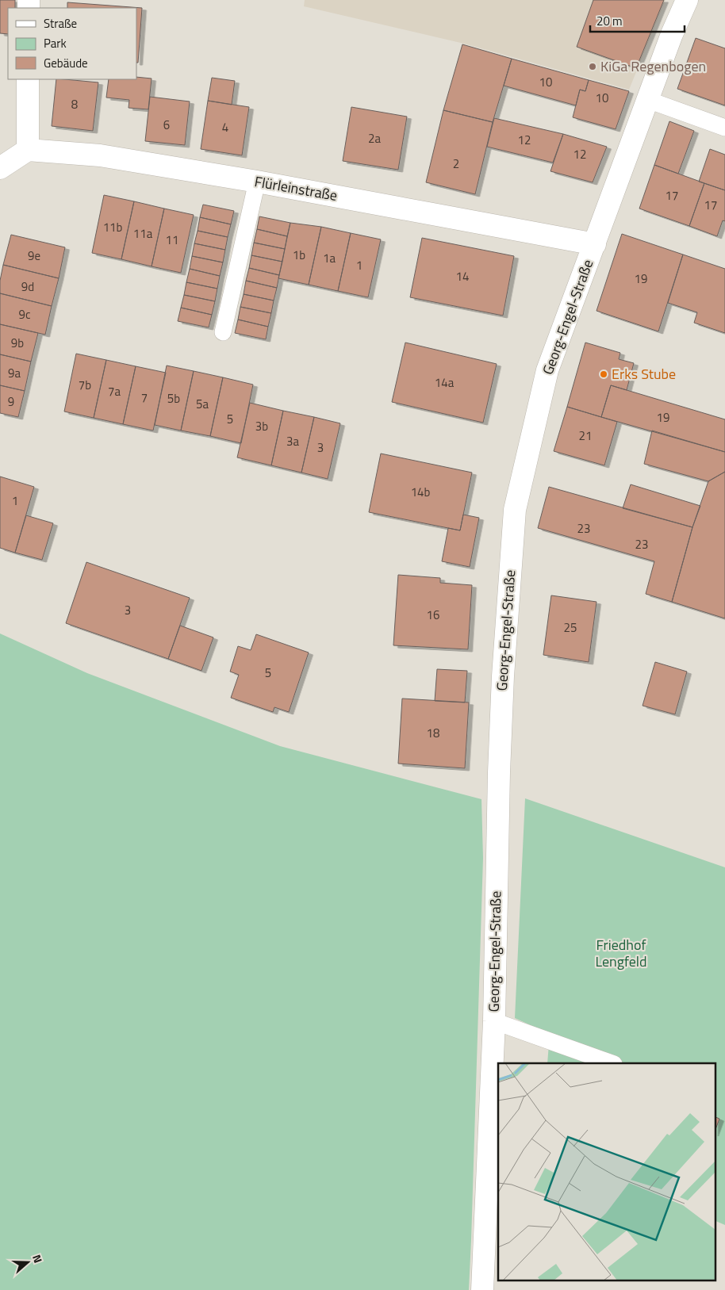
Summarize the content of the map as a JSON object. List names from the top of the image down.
{
  "streets": {
    "street": ["Flürleinstraße", "Georg-Engel-Straße"]
  },
  "crossings": [
    ["Flürleinstraße", "Georg-Engel-Straße"]
  ],
  "parks": ["Friedhof Lengfeld"],
  "places": ["KiGa Regenbogen", "Erks Stube"],
  "house_numbers": [
    "10",
    "10",
    "8",
    "6",
    "4",
    "2a",
    "12",
    "12",
    "2",
    "17",
    "17",
    "11b",
    "11a",
    "11",
    "1b",
    "9e",
    "1a",
    "1",
    "14",
    "19",
    "9d",
    "9c",
    "9b",
    "9a",
    "14a",
    "7b",
    "7a",
    "7",
    "5b",
    "9",
    "5a",
    "19",
    "5",
    "3b",
    "21",
    "3a",
    "3",
    "14b",
    "1",
    "23",
    "23",
    "3",
    "16",
    "25",
    "5",
    "18"
  ],
  "legend": ["Straße", "Park", "Gebäude"],
  "scale_bar": "20 m",
  "north": "right"
}
